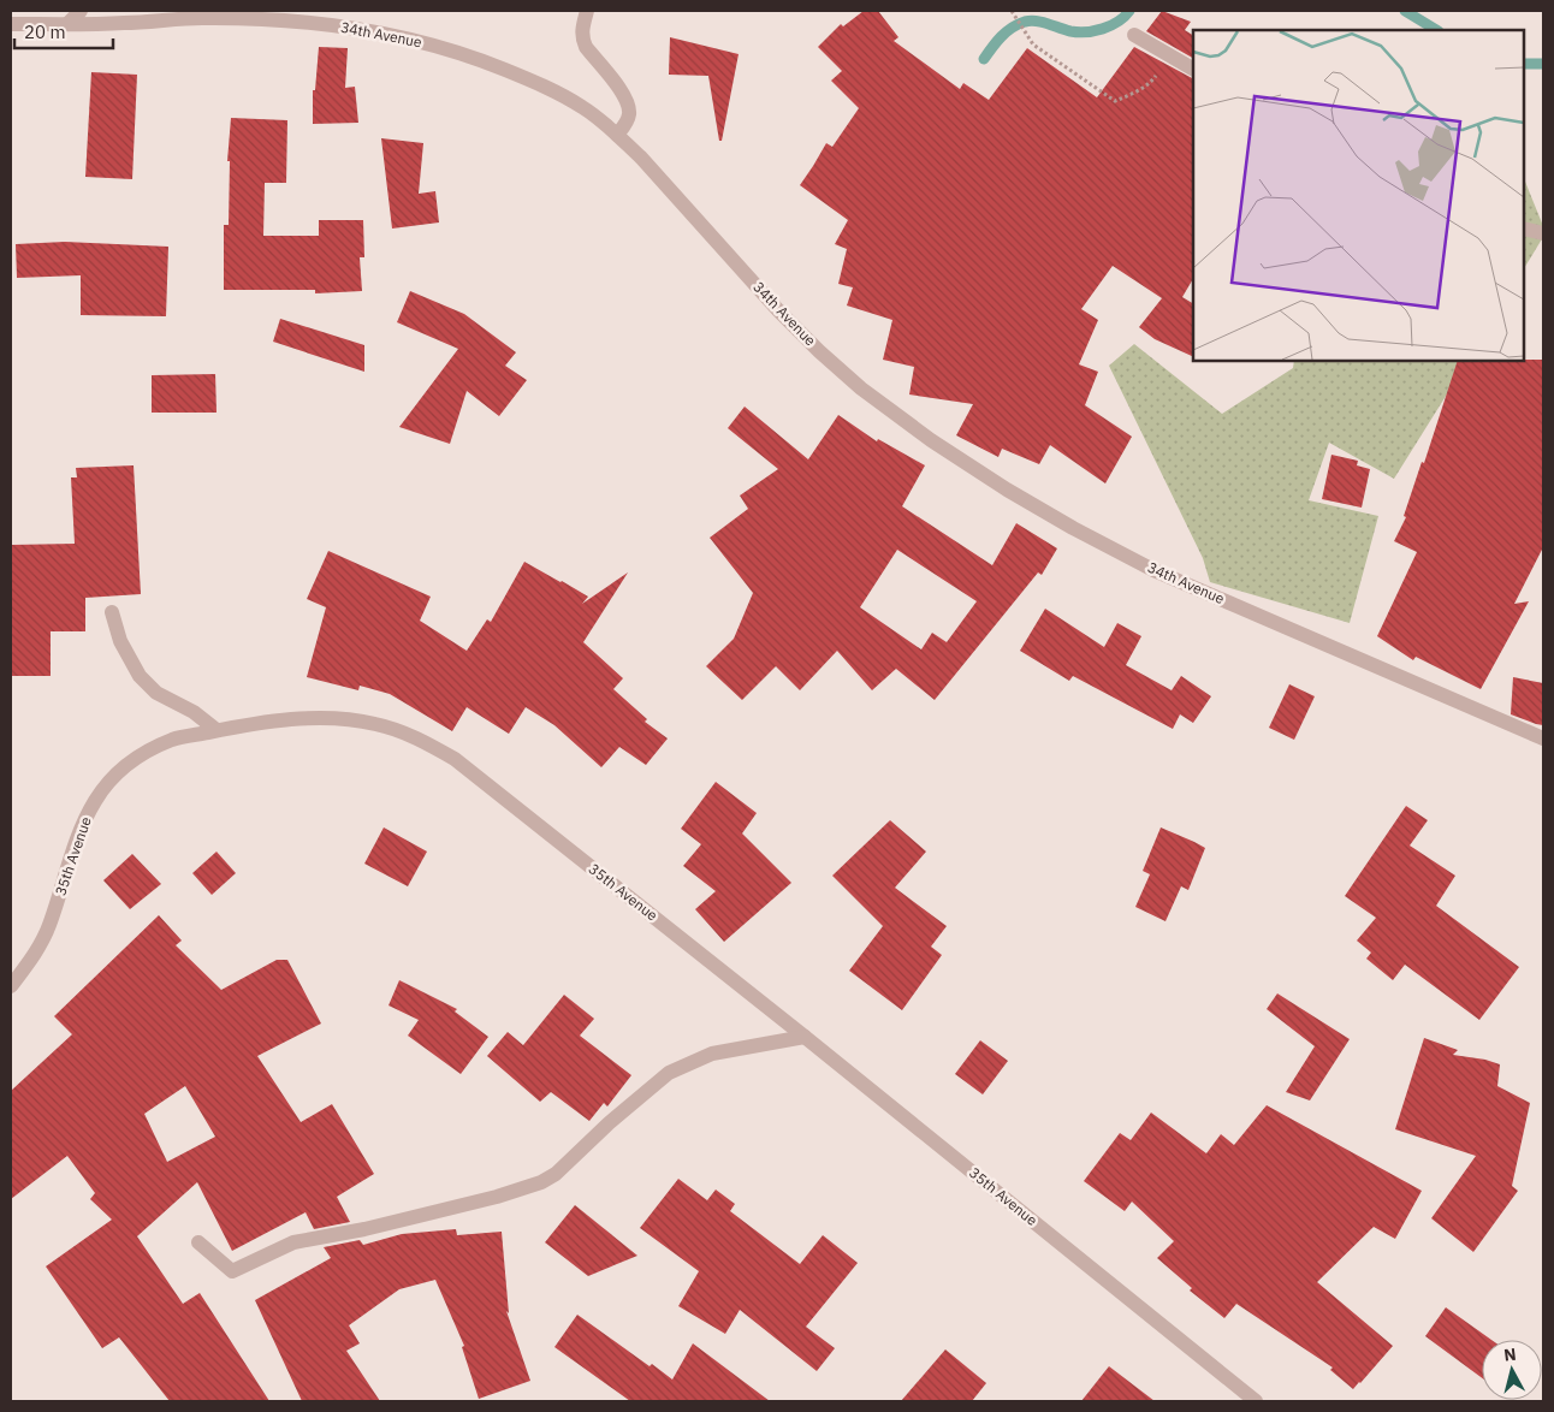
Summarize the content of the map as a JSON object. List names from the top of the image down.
{
  "streets": {
    "street": ["34th Avenue", "35th Avenue"]
  },
  "scale_bar": "20 m",
  "north": "top"
}
